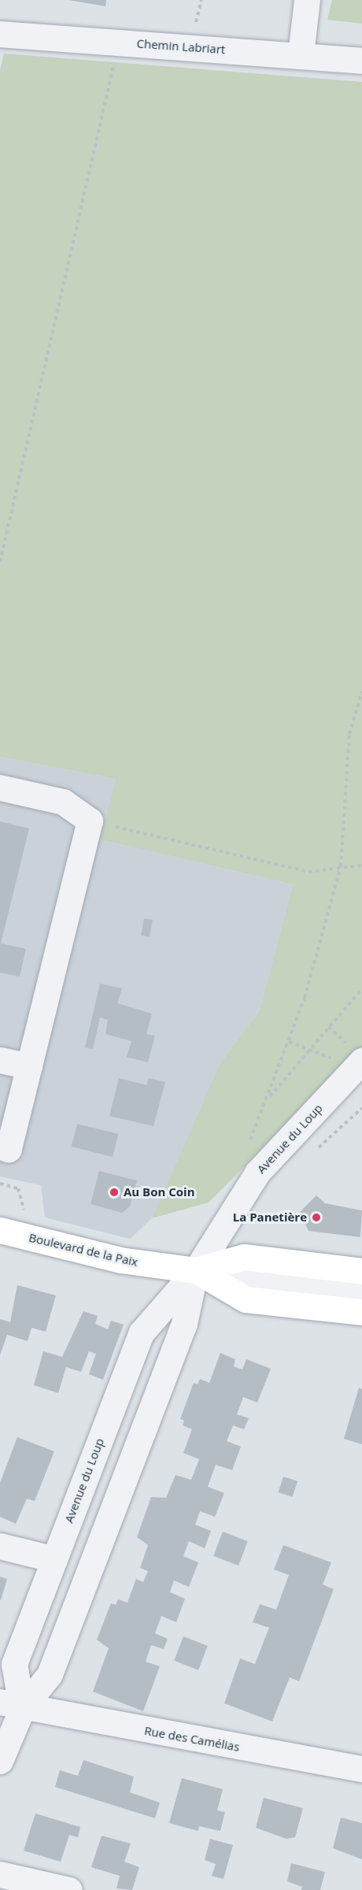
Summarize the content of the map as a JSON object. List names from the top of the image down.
{
  "streets": {
    "main road": ["Boulevard de la Paix"],
    "street": ["Chemin Labriart", "Avenue du Loup", "Rue des Camélias"]
  },
  "crossings": [
    ["Avenue du Loup", "Boulevard de la Paix"],
    ["Avenue du Loup", "Rue des Camélias"]
  ],
  "places": ["Au Bon Coin", "La Panetière"]
}
